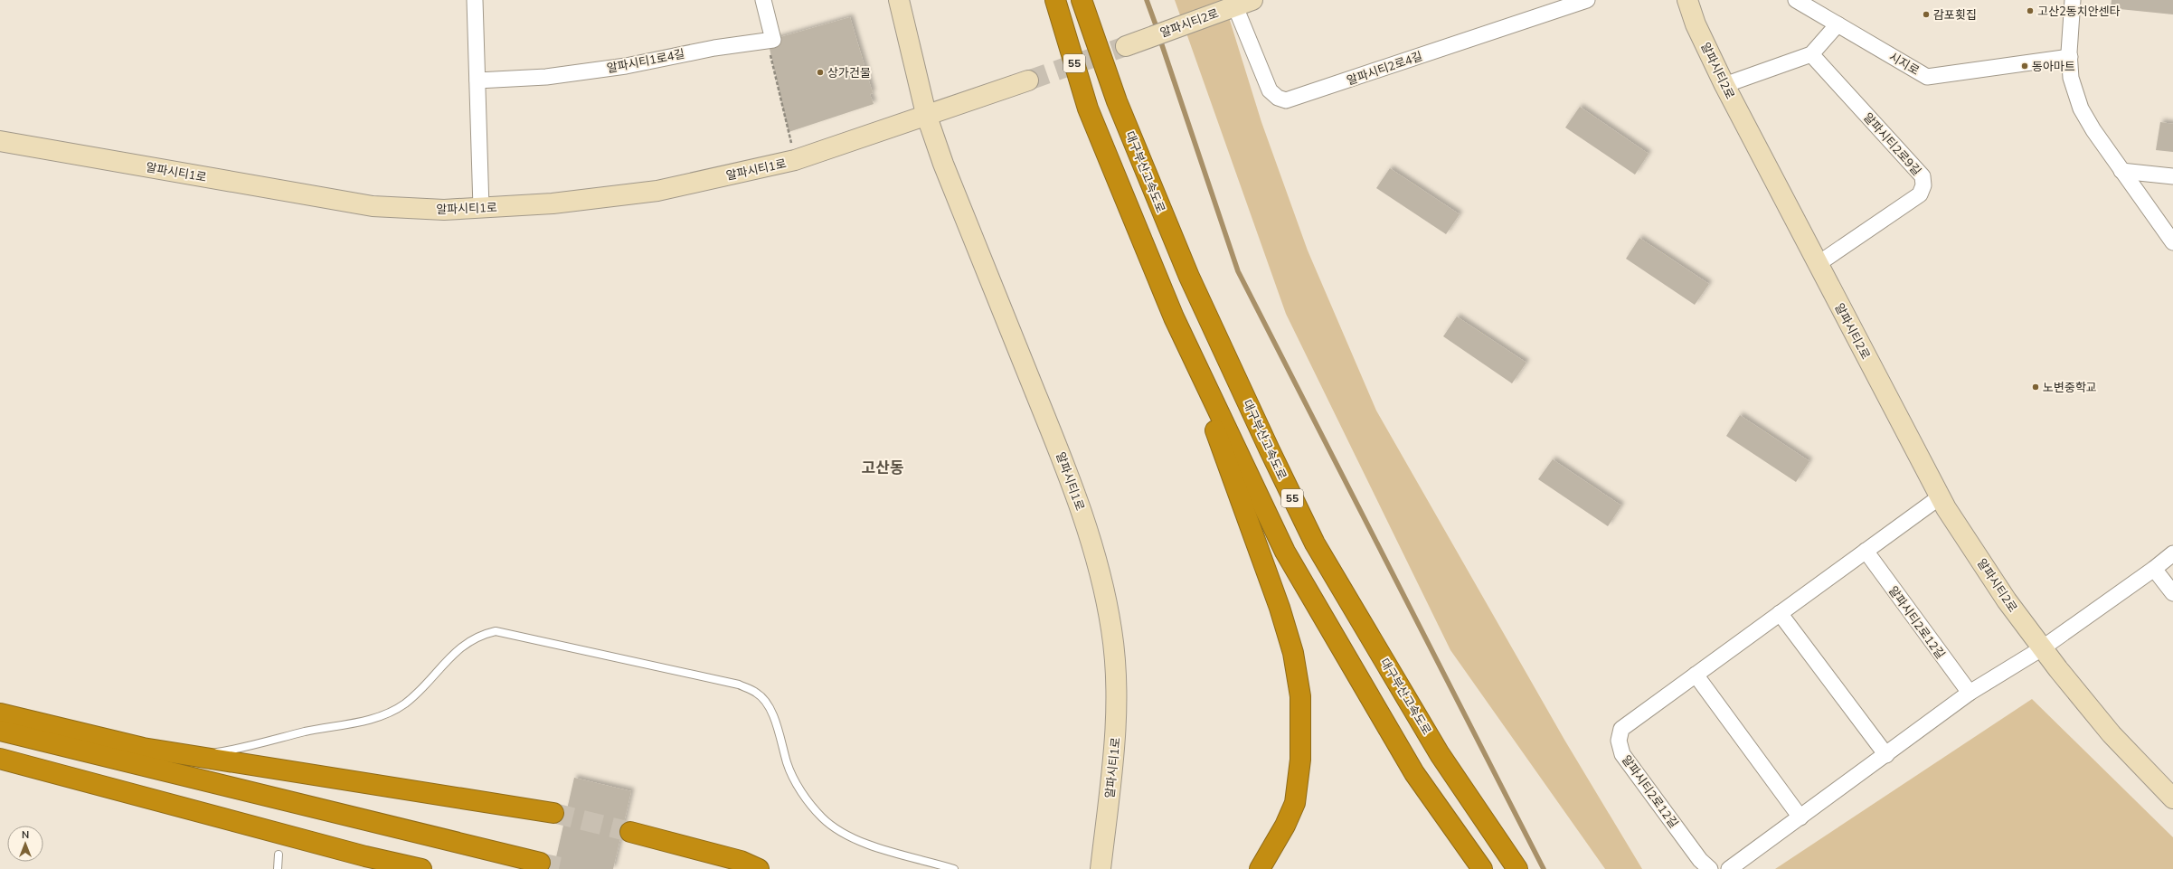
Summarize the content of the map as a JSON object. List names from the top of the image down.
{
  "streets": {
    "highway": ["55", "대구부산고속도로"],
    "street": [
      "알파시티2로",
      "알파시티1로4길",
      "시지로",
      "알파시티2로4길",
      "알파시티2로9길",
      "알파시티1로",
      "알파시티2로12길"
    ]
  },
  "crossings": [
    ["알파시티2로", "알파시티2로4길"],
    ["알파시티2로", "알파시티2로9길"],
    ["알파시티2로", "알파시티2로12길"]
  ],
  "districts": ["고산동"],
  "places": [
    "고산2동치안센타",
    "감포횟집",
    "동아마트",
    "상가건물",
    "노변중학교"
  ],
  "north": "top"
}
